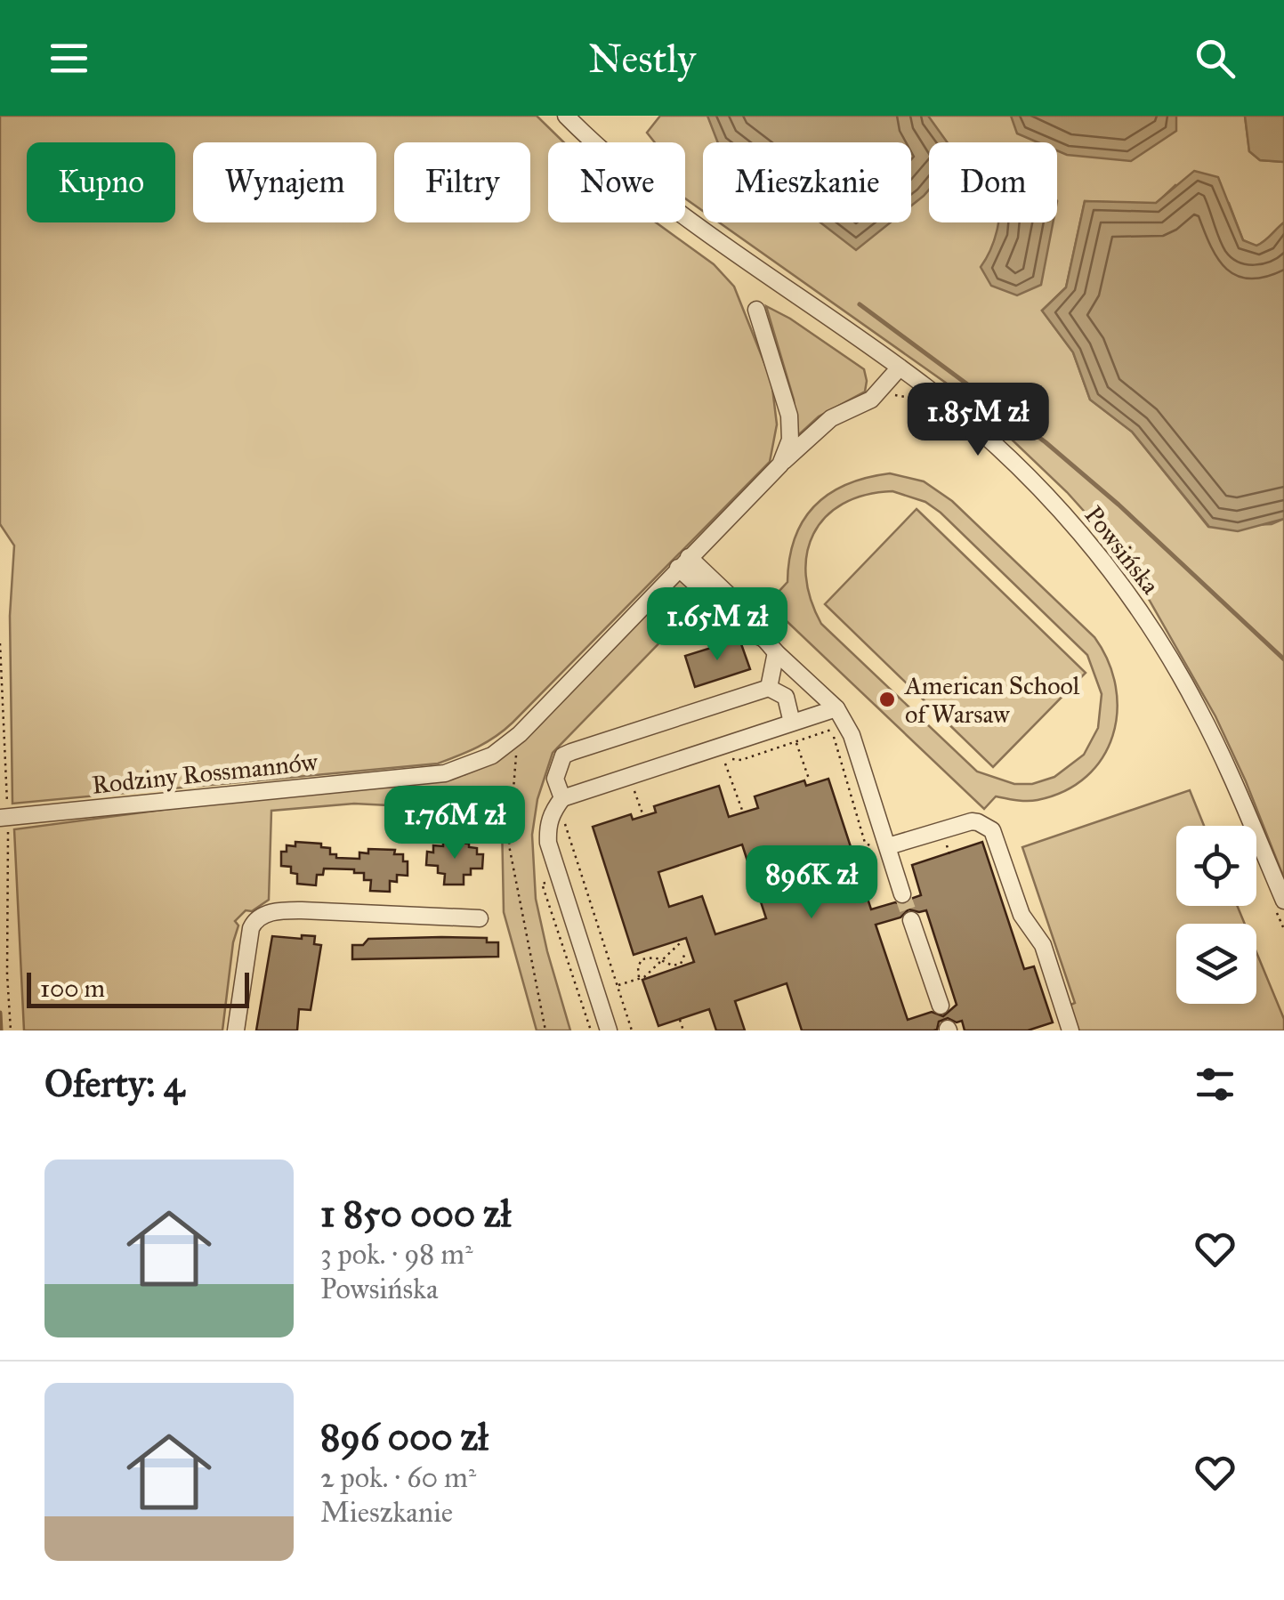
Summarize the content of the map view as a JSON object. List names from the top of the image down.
{
  "streets": {
    "street": ["Powsińska", "Rodziny Rossmannów"]
  },
  "crossings": [
    ["Powsińska", "Rodziny Rossmannów"]
  ],
  "places": ["American School of Warsaw"],
  "scale_bar": "100 m",
  "page": {
    "header": "Nestly",
    "chip": [
      "Kupno",
      "Wynajem",
      "Filtry",
      "Nowe",
      "Mieszkanie",
      "Dom"
    ],
    "price": [
      "1.85M zł",
      "1.65M zł",
      "1.76M zł",
      "896K zł"
    ],
    "scale": "100 m",
    "heading": "Oferty: 4",
    "list": [
      {
        "name": "1 850 000 zł",
        "note": "3 pok. · 98 m² · Powsińska"
      },
      {
        "name": "896 000 zł",
        "note": "2 pok. · 60 m² · Mieszkanie"
      }
    ]
  }
}
